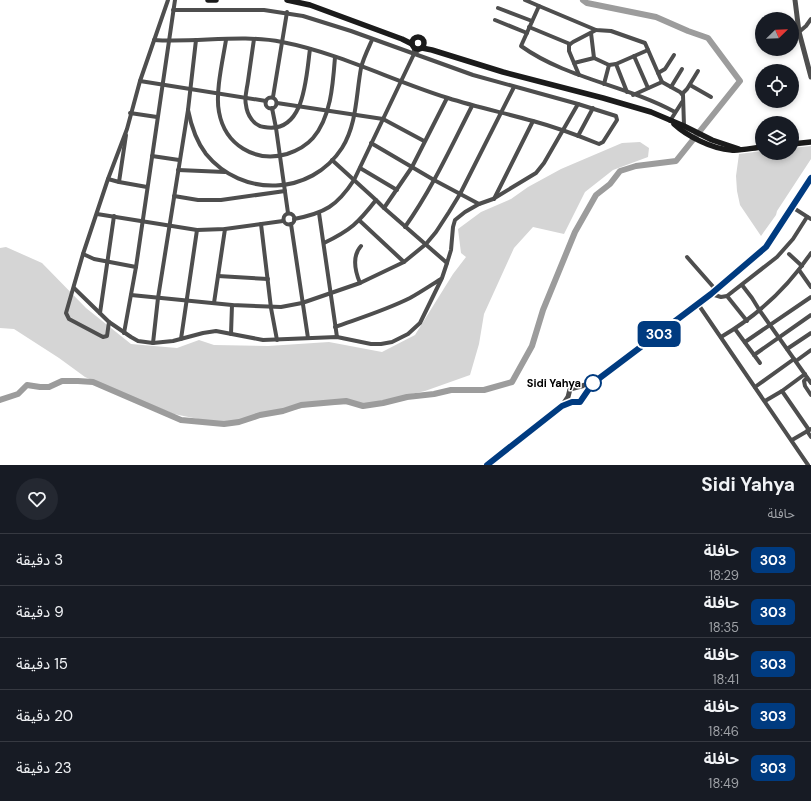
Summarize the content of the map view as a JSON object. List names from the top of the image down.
{
  "places": ["Sidi Yahya"],
  "lines": ["bus line 303"],
  "north": "top right",
  "page": {
    "on_map": "303",
    "heading": ["Sidi Yahya", "حافلة"],
    "list": [
      {
        "mark": "303",
        "name": "حافلة",
        "note": "18:29",
        "value": "3 دقيقة"
      },
      {
        "mark": "303",
        "name": "حافلة",
        "note": "18:35",
        "value": "9 دقيقة"
      },
      {
        "mark": "303",
        "name": "حافلة",
        "note": "18:41",
        "value": "15 دقيقة"
      },
      {
        "mark": "303",
        "name": "حافلة",
        "note": "18:46",
        "value": "20 دقيقة"
      },
      {
        "mark": "303",
        "name": "حافلة",
        "note": "18:49",
        "value": "23 دقيقة"
      }
    ]
  }
}
